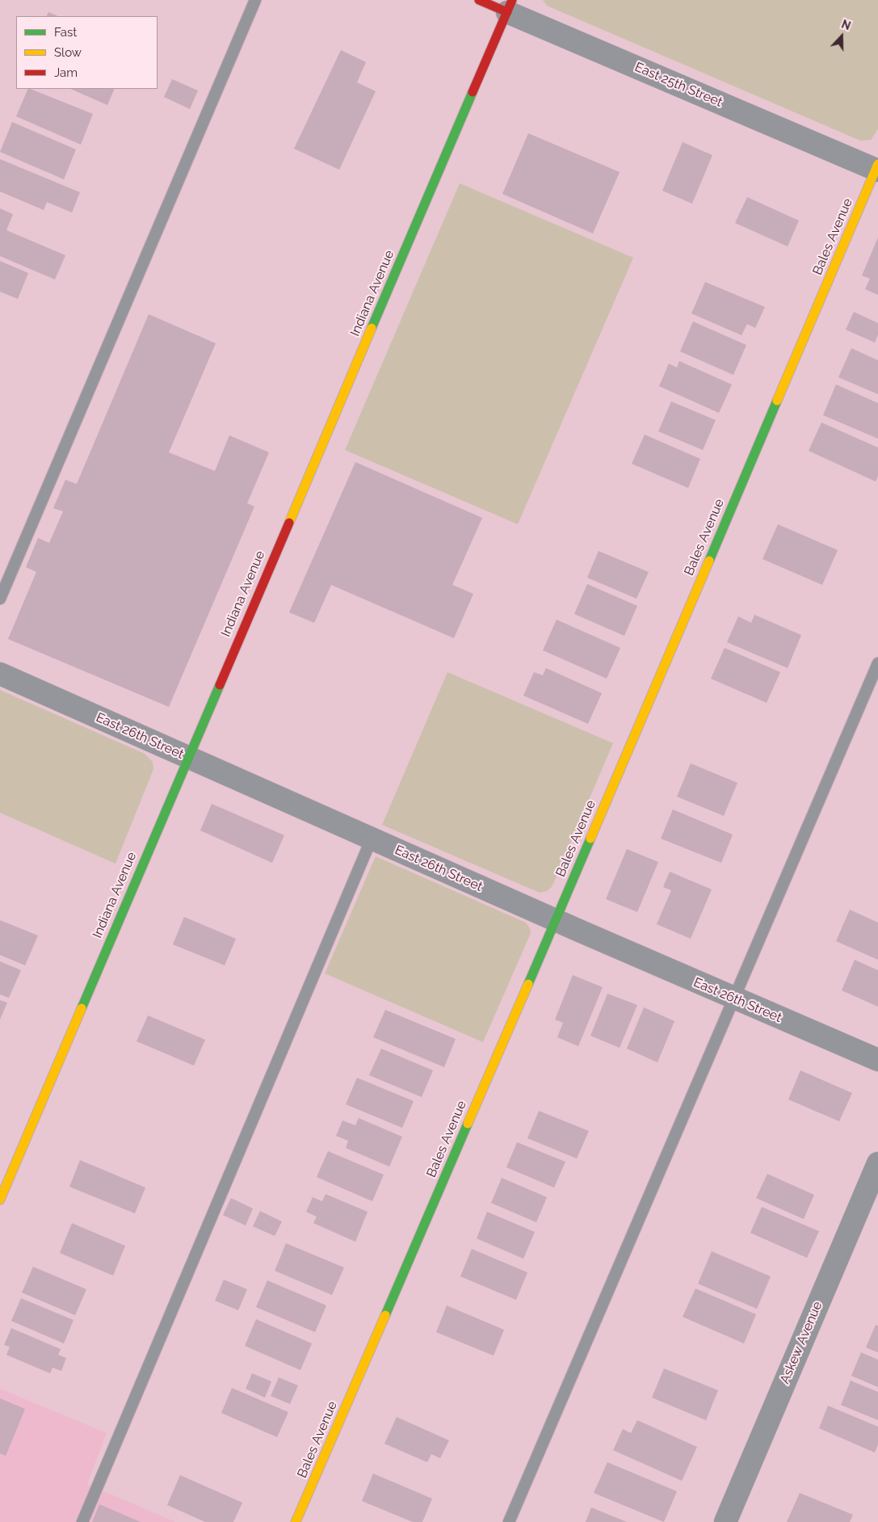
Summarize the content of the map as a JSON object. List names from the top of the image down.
{
  "streets": {
    "street": [
      "East 25th Street",
      "Bales Avenue",
      "Indiana Avenue",
      "East 26th Street",
      "Askew Avenue"
    ]
  },
  "crossings": [
    ["East 25th Street", "Bales Avenue"],
    ["East 25th Street", "Indiana Avenue"],
    ["Bales Avenue", "East 26th Street"],
    ["Indiana Avenue", "East 26th Street"]
  ],
  "legend": ["Fast", "Slow", "Jam"],
  "north": "top"
}
